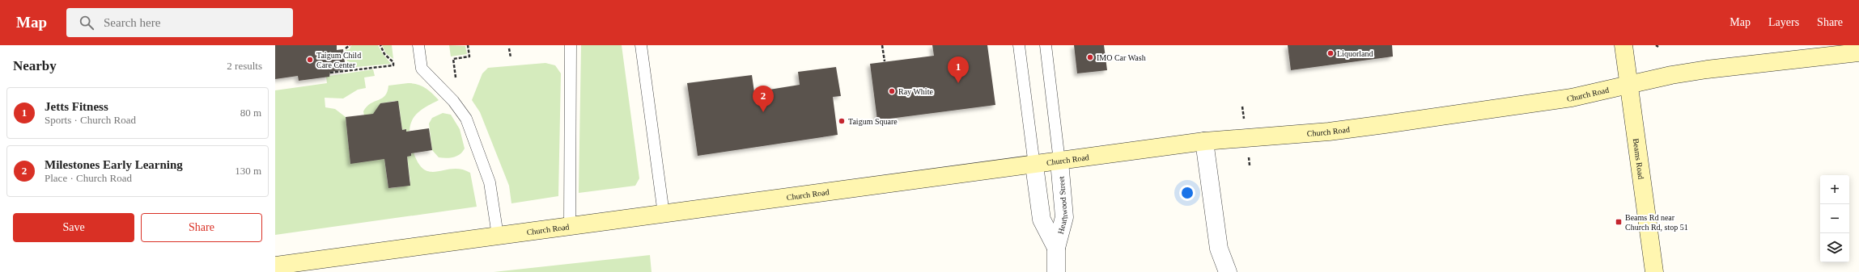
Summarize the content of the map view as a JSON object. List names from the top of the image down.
{
  "streets": {
    "street": ["Church Road", "Beams Road", "Heathwood Street"]
  },
  "crossings": [
    ["Church Road", "Beams Road"],
    ["Church Road", "Heathwood Street"]
  ],
  "places": {
    "other": [
      "Liquorland",
      "IMO Car Wash",
      "Taigum Child Care Center",
      "Ray White",
      "Taigum Square"
    ],
    "transit": ["Beams Rd near Church Rd, stop 51"]
  },
  "page": {
    "header": "Map",
    "search": "Search here",
    "nav": ["Map", "Layers", "Share"],
    "heading": ["Nearby", "2 results"],
    "pins": ["1", "2"],
    "list": [
      {
        "mark": "1",
        "name": "Jetts Fitness",
        "note": "Sports · Church Road",
        "value": "80 m"
      },
      {
        "mark": "2",
        "name": "Milestones Early Learning",
        "note": "Place · Church Road",
        "value": "130 m"
      }
    ],
    "map_buttons": ["+", "−"],
    "buttons": ["Save", "Share"]
  }
}
